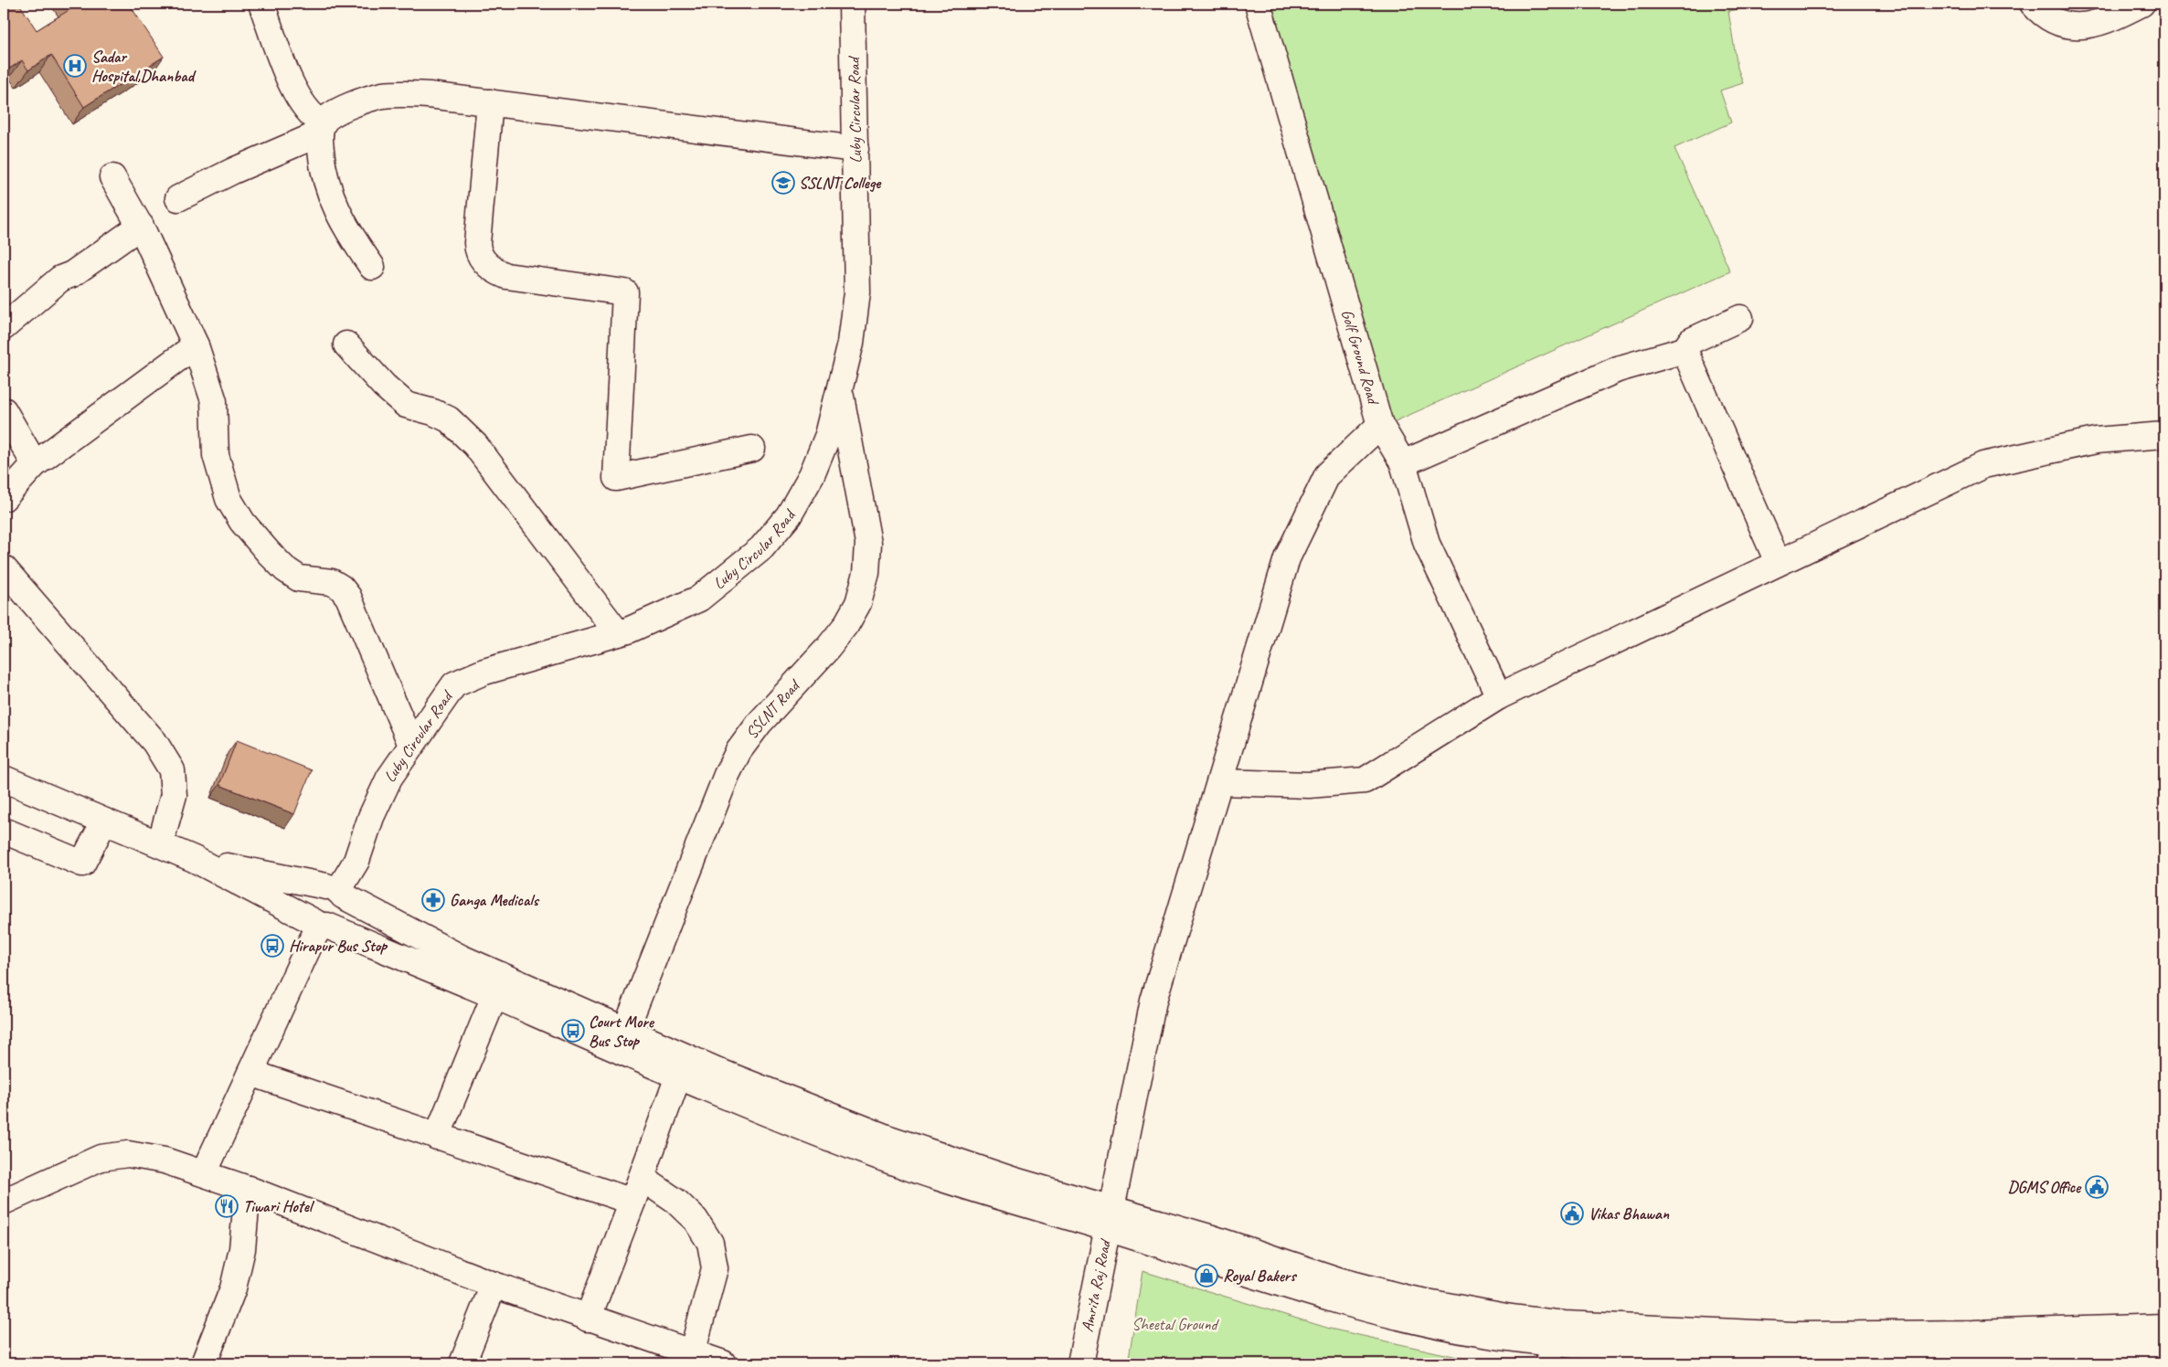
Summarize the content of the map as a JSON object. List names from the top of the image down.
{
  "streets": {
    "main road": [
      "Luby Circular Road",
      "Golf Ground Road",
      "SSLNT Road",
      "Amrita Raj Road"
    ]
  },
  "crossings": [
    ["Luby Circular Road", "SSLNT Road"],
    ["Golf Ground Road", "Amrita Raj Road"]
  ],
  "parks": ["Sheetal Ground"],
  "places": {
    "hospital": ["Sadar Hospital,Dhanbad"],
    "school or university": ["SSLNT College"],
    "pharmacy": ["Ganga Medicals"],
    "bus stop": ["Hirapur Bus Stop", "Court More Bus Stop"],
    "public building": ["DGMS Office", "Vikas Bhawan"],
    "restaurant": ["Tiwari Hotel"],
    "shop": ["Royal Bakers"]
  }
}
